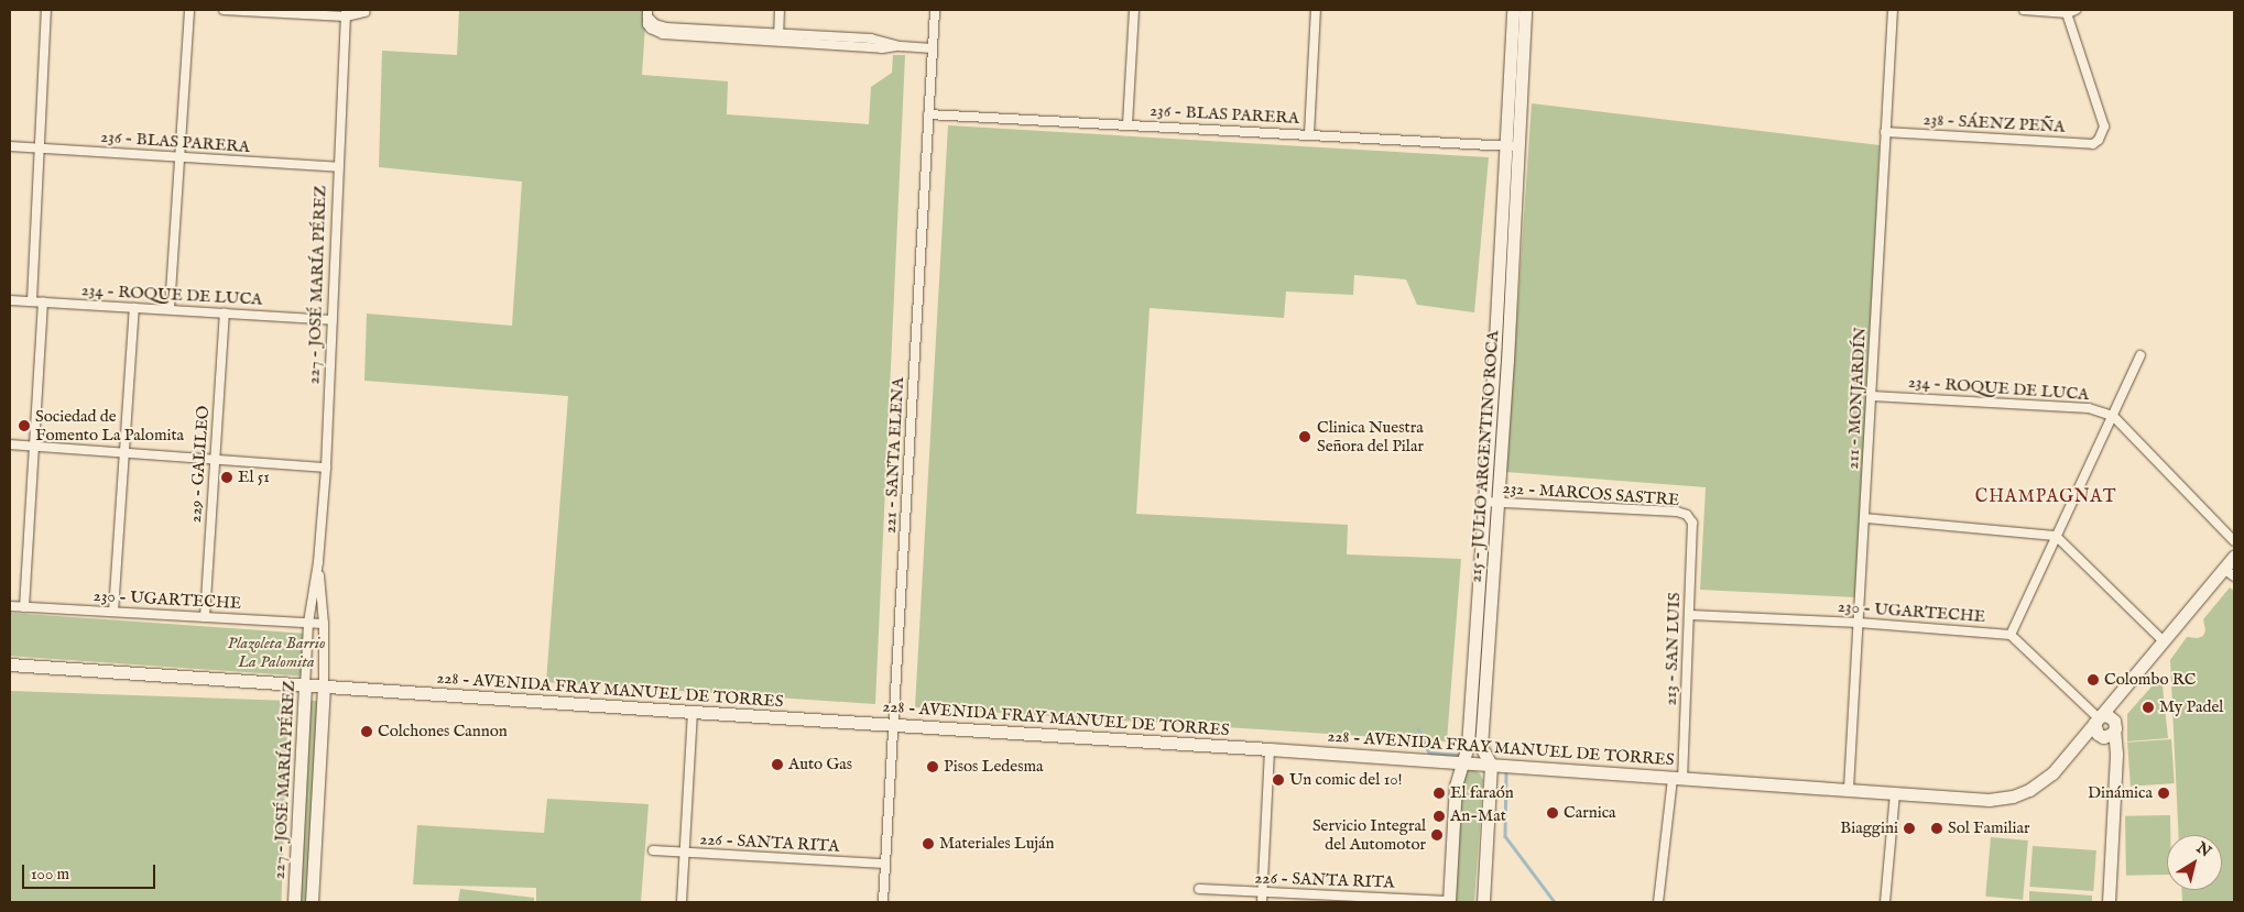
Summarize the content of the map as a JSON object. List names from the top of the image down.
{
  "streets": {
    "main road": ["227 - JOSÉ MARÍA PÉREZ", "215 - JULIO ARGENTINO ROCA", "228 - AVENIDA FRAY MANUEL DE TORRES"],
    "street": [
      "236 - BLAS PARERA",
      "238 - SÁENZ PEÑA",
      "234 - ROQUE DE LUCA",
      "211 - MONJARDÍN",
      "221 - SANTA ELENA",
      "229 - GALILEO",
      "232 - MARCOS SASTRE",
      "230 - UGARTECHE",
      "213 - SAN LUIS",
      "226 - SANTA RITA"
    ]
  },
  "crossings": [
    ["236 - BLAS PARERA", "227 - JOSÉ MARÍA PÉREZ"],
    ["236 - BLAS PARERA", "221 - SANTA ELENA"],
    ["236 - BLAS PARERA", "215 - JULIO ARGENTINO ROCA"],
    ["238 - SÁENZ PEÑA", "211 - MONJARDÍN"],
    ["227 - JOSÉ MARÍA PÉREZ", "234 - ROQUE DE LUCA"],
    ["227 - JOSÉ MARÍA PÉREZ", "230 - UGARTECHE"],
    ["227 - JOSÉ MARÍA PÉREZ", "228 - AVENIDA FRAY MANUEL DE TORRES"],
    ["234 - ROQUE DE LUCA", "211 - MONJARDÍN"],
    ["234 - ROQUE DE LUCA", "229 - GALILEO"],
    ["211 - MONJARDÍN", "230 - UGARTECHE"],
    ["211 - MONJARDÍN", "228 - AVENIDA FRAY MANUEL DE TORRES"],
    ["221 - SANTA ELENA", "228 - AVENIDA FRAY MANUEL DE TORRES"],
    ["221 - SANTA ELENA", "226 - SANTA RITA"],
    ["215 - JULIO ARGENTINO ROCA", "232 - MARCOS SASTRE"],
    ["215 - JULIO ARGENTINO ROCA", "228 - AVENIDA FRAY MANUEL DE TORRES"],
    ["215 - JULIO ARGENTINO ROCA", "226 - SANTA RITA"],
    ["229 - GALILEO", "230 - UGARTECHE"],
    ["232 - MARCOS SASTRE", "213 - SAN LUIS"],
    ["230 - UGARTECHE", "213 - SAN LUIS"],
    ["213 - SAN LUIS", "228 - AVENIDA FRAY MANUEL DE TORRES"]
  ],
  "districts": ["CHAMPAGNAT"],
  "parks": ["Plazoleta Barrio La Palomita"],
  "places": [
    "Sociedad de Fomento La Palomita",
    "Clinica Nuestra Señora del Pilar",
    "El 51",
    "Colombo RC",
    "My Padel",
    "Colchones Cannon",
    "Auto Gas",
    "Pisos Ledesma",
    "Un comic del 10!",
    "El faraón",
    "Dinámica",
    "Carnica",
    "An-Mat",
    "Biaggini",
    "Sol Familiar",
    "Servicio Integral del Automotor",
    "Materiales Luján"
  ],
  "scale_bar": "100 m",
  "north": "top right"
}
